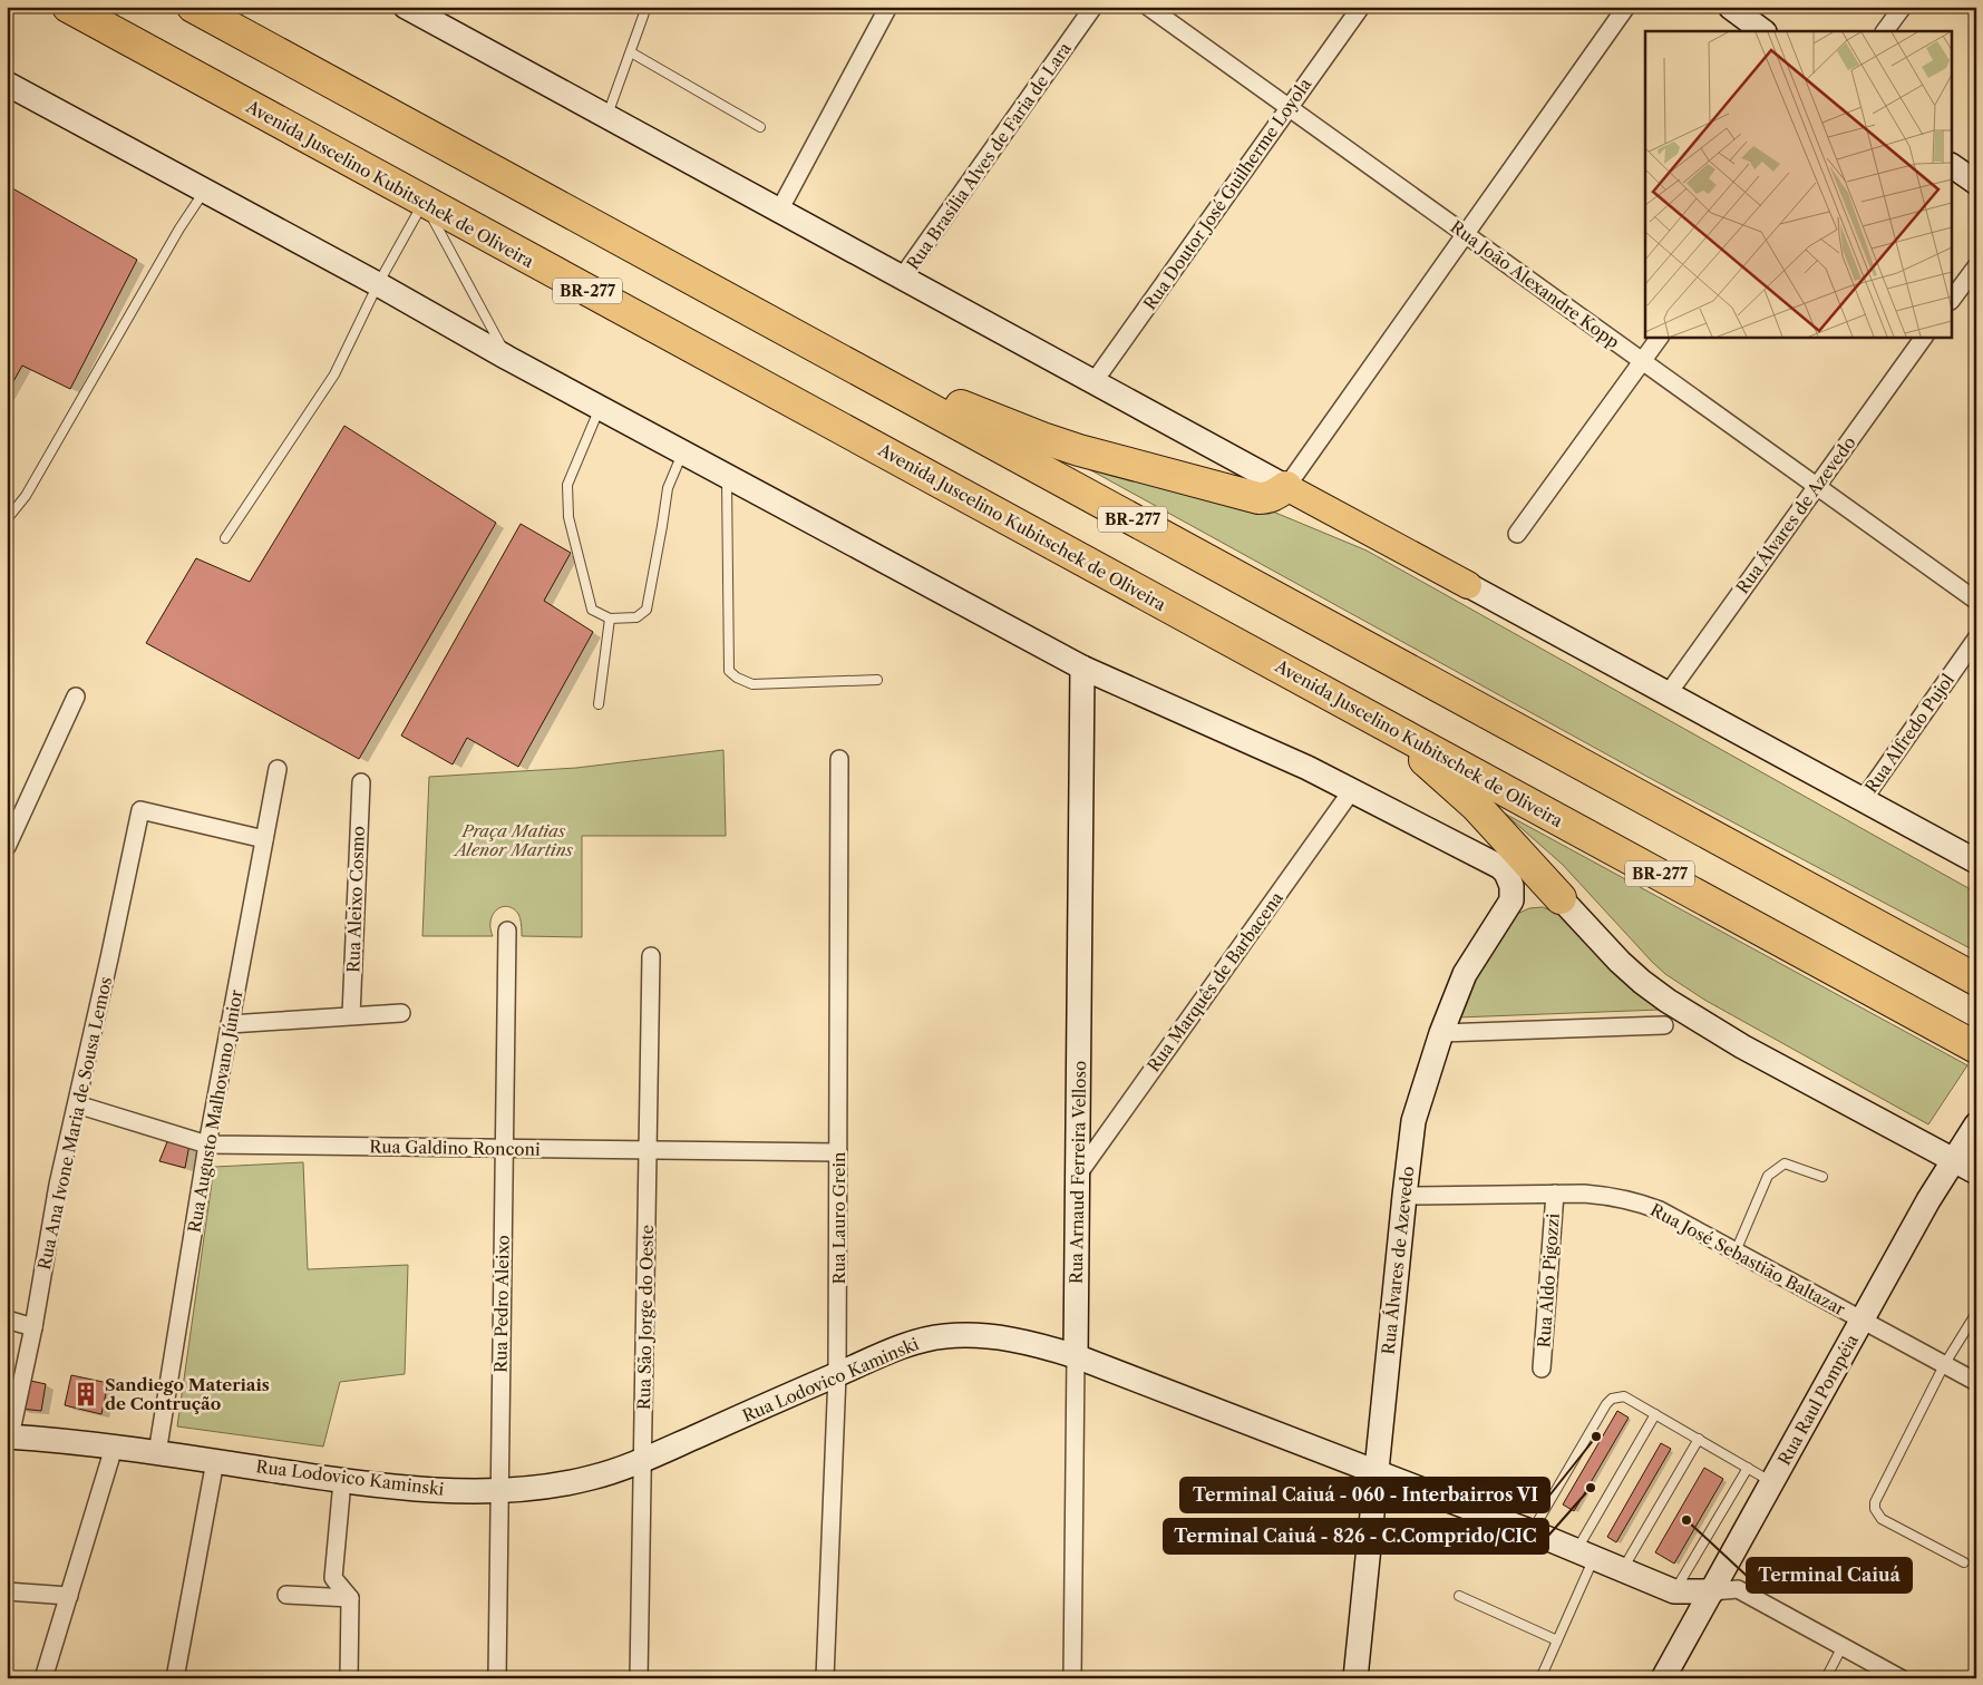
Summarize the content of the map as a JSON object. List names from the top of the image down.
{
  "streets": {
    "highway": ["Avenida Juscelino Kubitschek de Oliveira", "BR-277"],
    "street": [
      "Rua Brasília Alves de Faria de Lara",
      "Rua Doutor José Guilherme Loyola",
      "Rua João Alexandre Kopp",
      "Rua Álvares de Azevedo",
      "Rua Alfredo Pujol",
      "Rua Aleixo Cosmo",
      "Rua Marquês de Barbacena",
      "Rua Augusto Malhovano Júnior",
      "Rua Ana Ivone Maria de Sousa Lemos",
      "Rua Galdino Ronconi",
      "Rua Arnaud Ferreira Velloso",
      "Rua Lauro Grein",
      "Rua José Sebastião Baltazar",
      "Rua Aldo Pigozzi",
      "Rua Pedro Aleixo",
      "Rua São Jorge do Oeste",
      "Rua Lodovico Kaminski",
      "Rua Raul Pompéia"
    ]
  },
  "crossings": [
    ["Rua Doutor José Guilherme Loyola", "Rua João Alexandre Kopp"],
    ["Rua João Alexandre Kopp", "Rua Álvares de Azevedo"],
    ["Rua Álvares de Azevedo", "Rua Marquês de Barbacena"],
    ["Rua Álvares de Azevedo", "Rua José Sebastião Baltazar"],
    ["Rua Álvares de Azevedo", "Rua Lodovico Kaminski"],
    ["Rua Marquês de Barbacena", "Rua Arnaud Ferreira Velloso"],
    ["Rua Augusto Malhovano Júnior", "Rua Ana Ivone Maria de Sousa Lemos"],
    ["Rua Augusto Malhovano Júnior", "Rua Galdino Ronconi"],
    ["Rua Augusto Malhovano Júnior", "Rua Lodovico Kaminski"],
    ["Rua Ana Ivone Maria de Sousa Lemos", "Rua Galdino Ronconi"],
    ["Rua Ana Ivone Maria de Sousa Lemos", "Rua Lodovico Kaminski"],
    ["Rua Galdino Ronconi", "Rua Lauro Grein"],
    ["Rua Galdino Ronconi", "Rua Pedro Aleixo"],
    ["Rua Galdino Ronconi", "Rua São Jorge do Oeste"],
    ["Rua Arnaud Ferreira Velloso", "Rua Lodovico Kaminski"],
    ["Rua Lauro Grein", "Rua Lodovico Kaminski"],
    ["Rua José Sebastião Baltazar", "Rua Aldo Pigozzi"],
    ["Rua José Sebastião Baltazar", "Rua Raul Pompéia"],
    ["Rua Pedro Aleixo", "Rua Lodovico Kaminski"],
    ["Rua São Jorge do Oeste", "Rua Lodovico Kaminski"],
    ["Rua Lodovico Kaminski", "Rua Raul Pompéia"]
  ],
  "parks": ["Praça Matias Alenor Martins"],
  "places": {
    "building": ["Sandiego Materiais de Contrução"],
    "other": ["Terminal Caiuá - 060 - Interbairros VI", "Terminal Caiuá - 826 - C.Comprido/CIC", "Terminal Caiuá"]
  }
}
